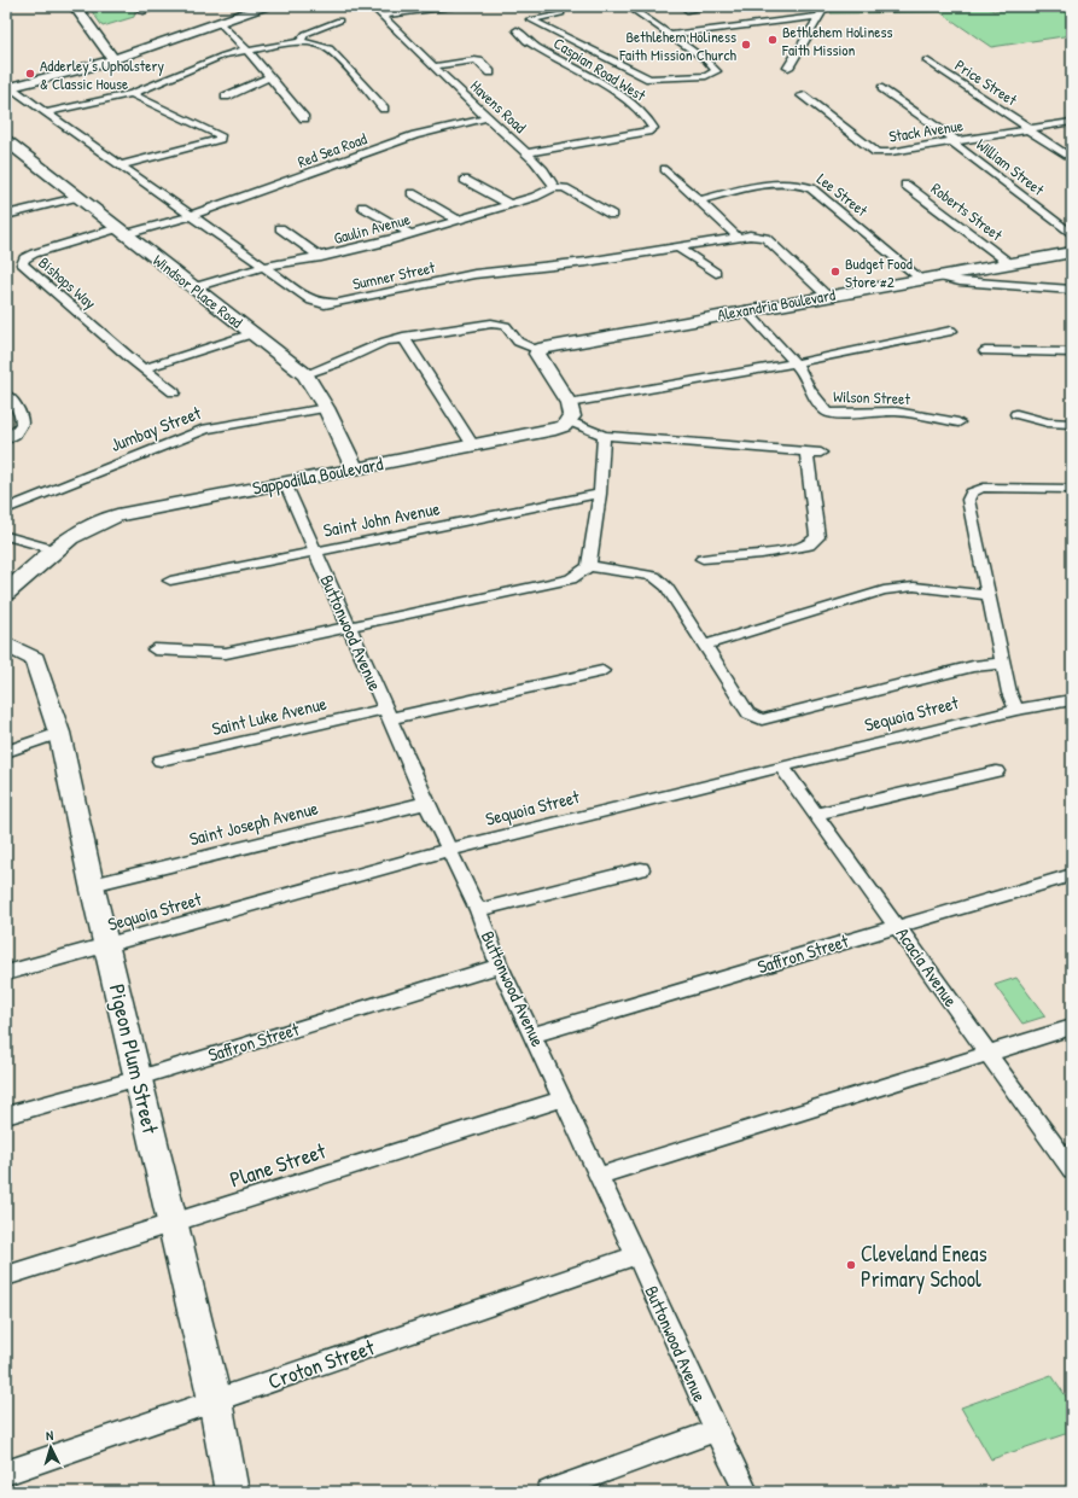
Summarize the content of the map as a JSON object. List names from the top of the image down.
{
  "streets": {
    "street": [
      "Caspian Road West",
      "Price Street",
      "Havens Road",
      "Stack Avenue",
      "Red Sea Road",
      "William Street",
      "Lee Street",
      "Roberts Street",
      "Gaulin Avenue",
      "Sumner Street",
      "Bishops Way",
      "Windsor Place Road",
      "Alexandria Boulevard",
      "Wilson Street",
      "Jumbay Street",
      "Sappodilla Boulevard",
      "Saint John Avenue",
      "Buttonwood Avenue",
      "Sequoia Street",
      "Saint Luke Avenue",
      "Saint Joseph Avenue",
      "Saffron Street",
      "Acacia Avenue",
      "Pigeon Plum Street",
      "Plane Street",
      "Croton Street"
    ]
  },
  "crossings": [
    ["Caspian Road West", "Havens Road"],
    ["Price Street", "Stack Avenue"],
    ["Havens Road", "Red Sea Road"],
    ["Havens Road", "Gaulin Avenue"],
    ["Stack Avenue", "William Street"],
    ["Red Sea Road", "Sumner Street"],
    ["Red Sea Road", "Bishops Way"],
    ["Red Sea Road", "Windsor Place Road"],
    ["Lee Street", "Alexandria Boulevard"],
    ["Roberts Street", "Alexandria Boulevard"],
    ["Gaulin Avenue", "Sumner Street"],
    ["Gaulin Avenue", "Windsor Place Road"],
    ["Sumner Street", "Alexandria Boulevard"],
    ["Bishops Way", "Windsor Place Road"],
    ["Windsor Place Road", "Jumbay Street"],
    ["Windsor Place Road", "Sappodilla Boulevard"],
    ["Alexandria Boulevard", "Wilson Street"],
    ["Sappodilla Boulevard", "Buttonwood Avenue"],
    ["Saint John Avenue", "Buttonwood Avenue"],
    ["Buttonwood Avenue", "Sequoia Street"],
    ["Buttonwood Avenue", "Saint Luke Avenue"],
    ["Buttonwood Avenue", "Saint Joseph Avenue"],
    ["Buttonwood Avenue", "Saffron Street"],
    ["Buttonwood Avenue", "Plane Street"],
    ["Buttonwood Avenue", "Croton Street"],
    ["Sequoia Street", "Acacia Avenue"],
    ["Sequoia Street", "Pigeon Plum Street"],
    ["Saint Joseph Avenue", "Pigeon Plum Street"],
    ["Saffron Street", "Acacia Avenue"],
    ["Saffron Street", "Pigeon Plum Street"],
    ["Pigeon Plum Street", "Plane Street"],
    ["Pigeon Plum Street", "Croton Street"]
  ],
  "places": [
    "Bethlehem Holiness Faith Mission",
    "Bethlehem Holiness Faith Mission Church",
    "Adderley's Upholstery & Classic House",
    "Budget Food Store #2",
    "Cleveland Eneas Primary School"
  ],
  "north": "top"
}
